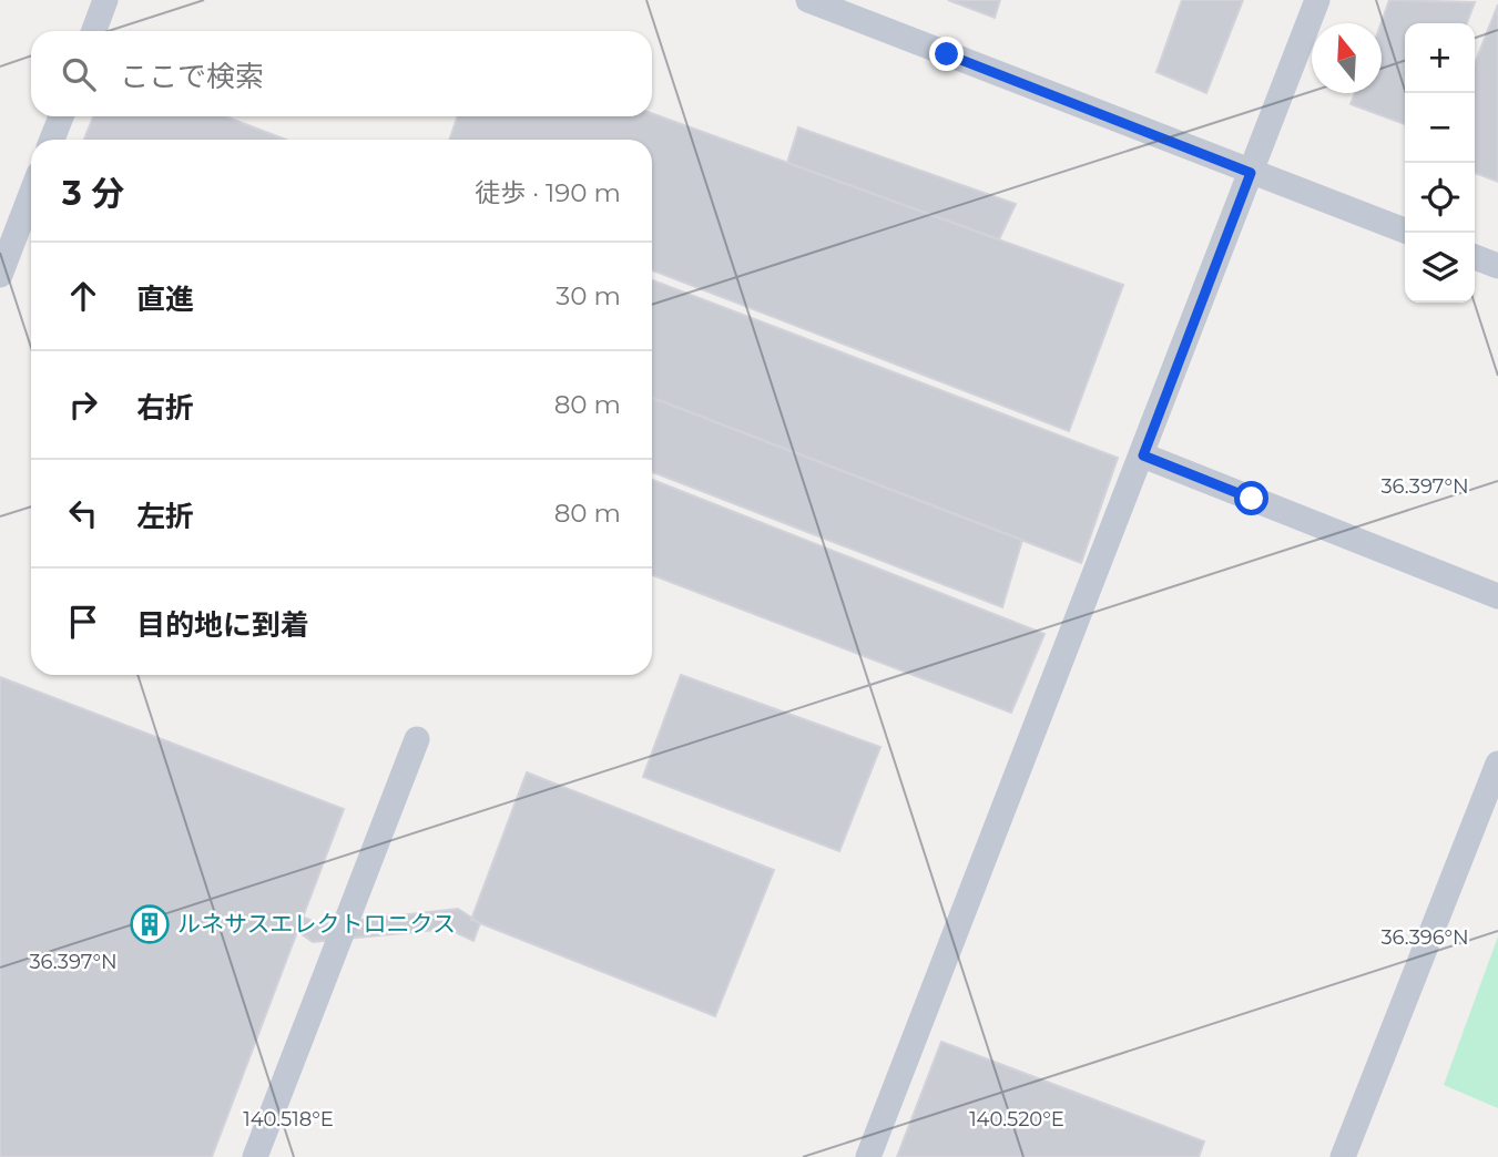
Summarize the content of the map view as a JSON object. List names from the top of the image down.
{
  "places": {
    "building": ["ルネサスエレクトロニクス"]
  },
  "north": "top",
  "page": {
    "map_buttons": ["+", "−"],
    "search": "ここで検索",
    "heading": ["3 分", "徒歩 · 190 m"],
    "list": [
      ["直進", "30 m"],
      ["右折", "80 m"],
      ["左折", "80 m"],
      "目的地に到着"
    ]
  },
  "coordinates": [
    "36.397°N",
    "36.396°N",
    "140.518°E",
    "140.520°E"
  ]
}
